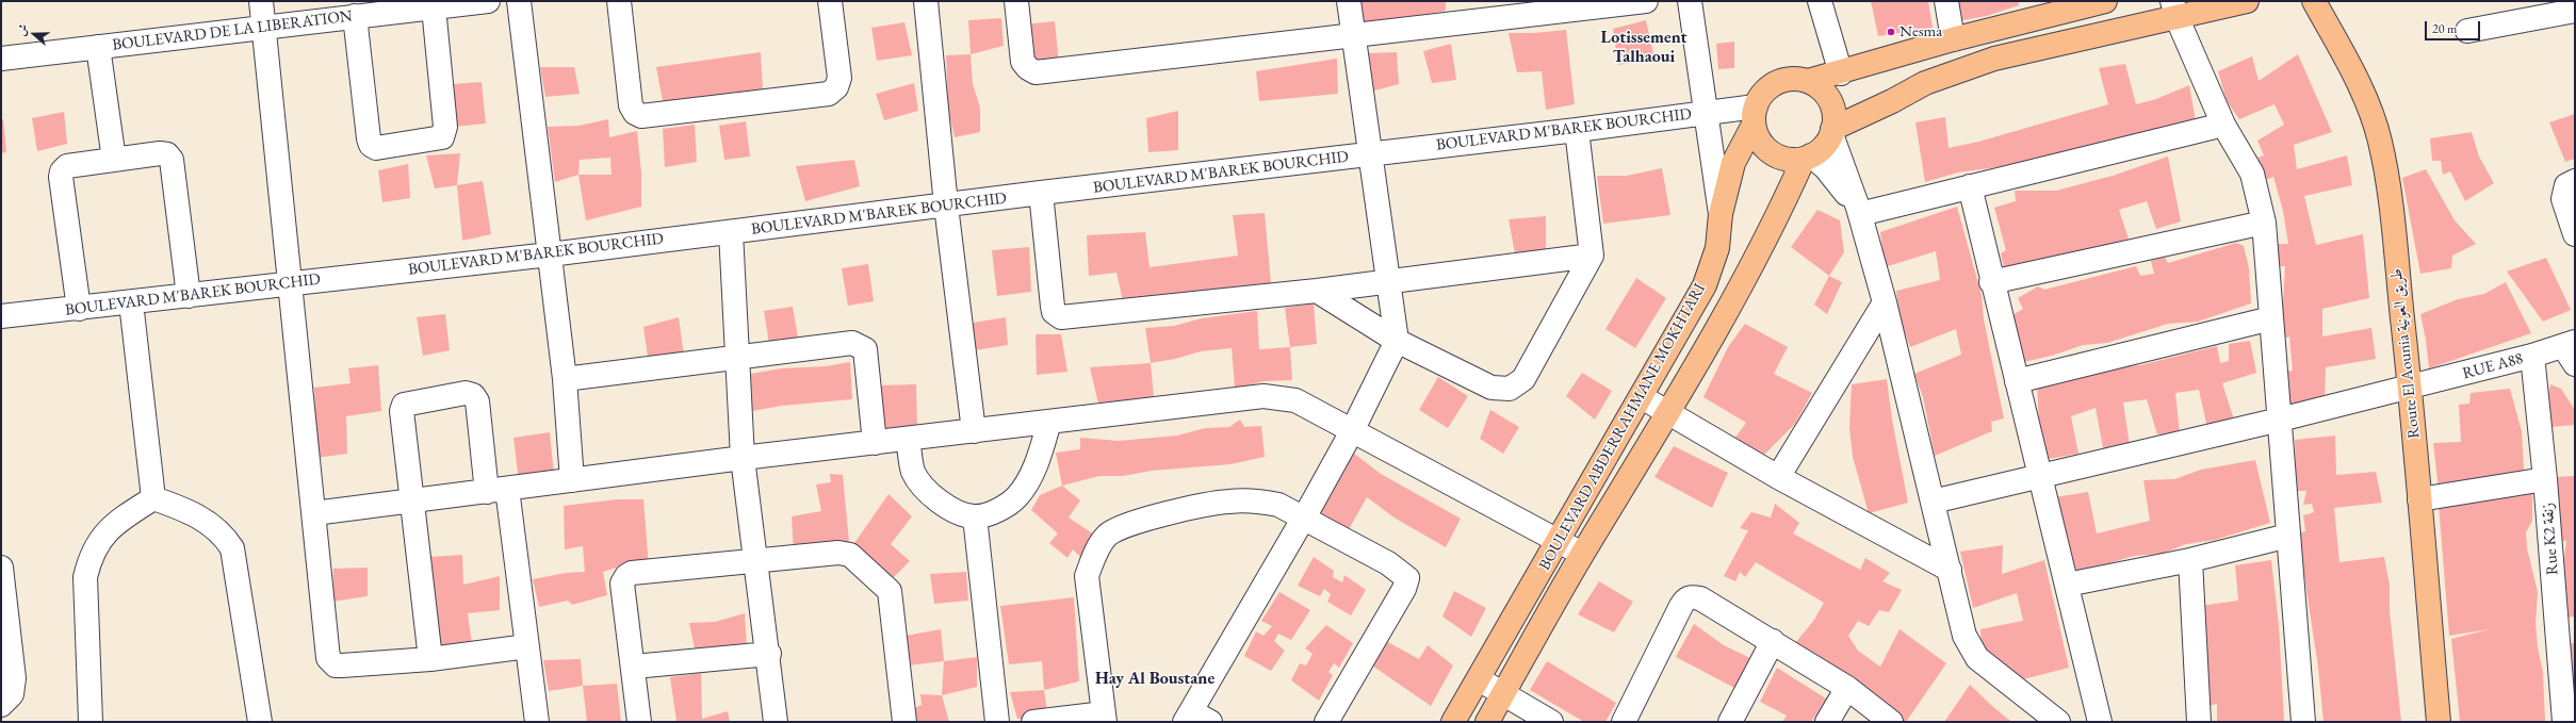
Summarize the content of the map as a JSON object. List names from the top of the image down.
{
  "streets": {
    "main road": ["Route El Aounia طريق العونية", "BOULEVARD ABDERRAHMANE MOKHTARI"],
    "street": [
      "BOULEVARD DE LA LIBERATION",
      "BOULEVARD M'BAREK BOURCHID",
      "RUE A88",
      "Rue K2 زنقة"
    ]
  },
  "crossings": [
    ["BOULEVARD M'BAREK BOURCHID", "BOULEVARD ABDERRAHMANE MOKHTARI"],
    ["Route El Aounia طريق العونية", "RUE A88"],
    ["RUE A88", "Rue K2 زنقة"]
  ],
  "districts": ["Lotissement Talhaoui", "Hay Al Boustane"],
  "places": ["Nesma"],
  "scale_bar": "20 m",
  "north": "left"
}
